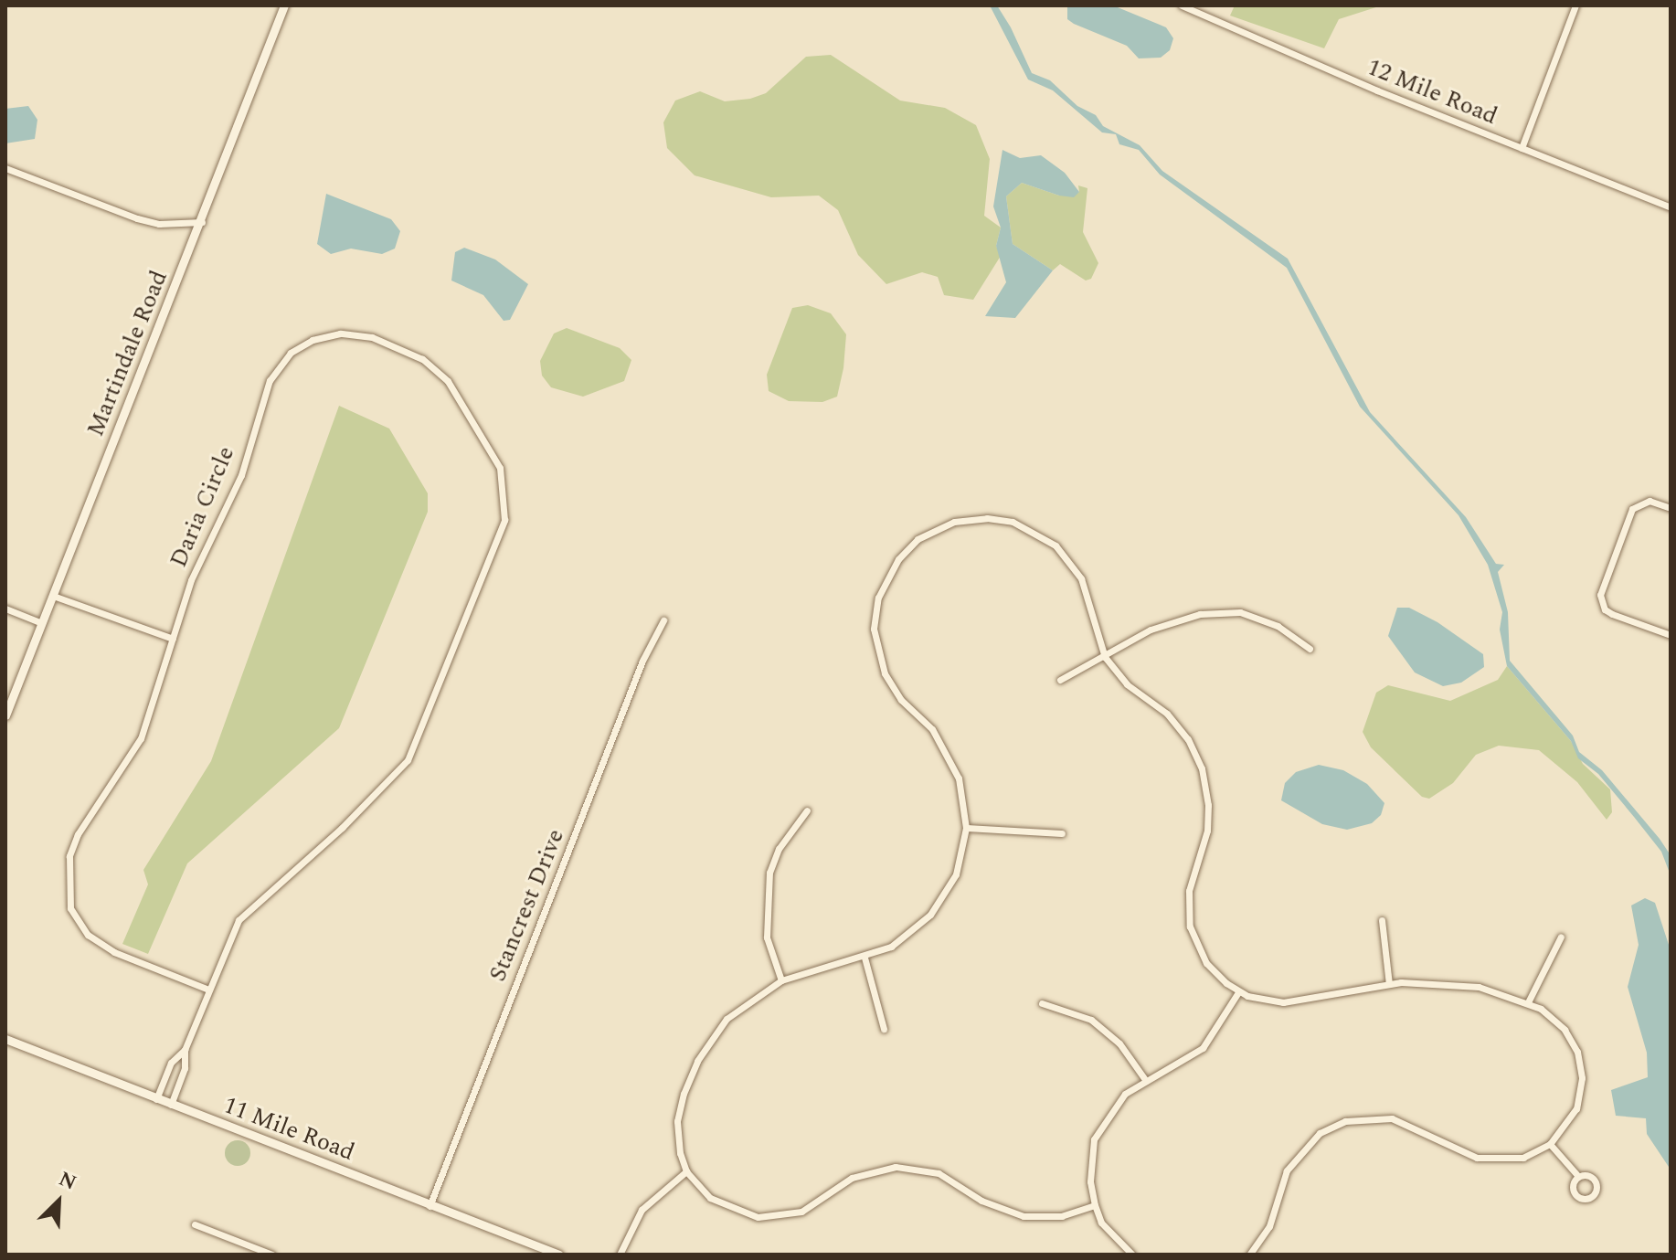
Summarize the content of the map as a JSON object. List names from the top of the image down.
{
  "streets": {
    "street": [
      "12 Mile Road",
      "Martindale Road",
      "Daria Circle",
      "Stancrest Drive",
      "11 Mile Road"
    ]
  },
  "crossings": [
    ["Daria Circle", "11 Mile Road"],
    ["Stancrest Drive", "11 Mile Road"]
  ],
  "north": "top right"
}
